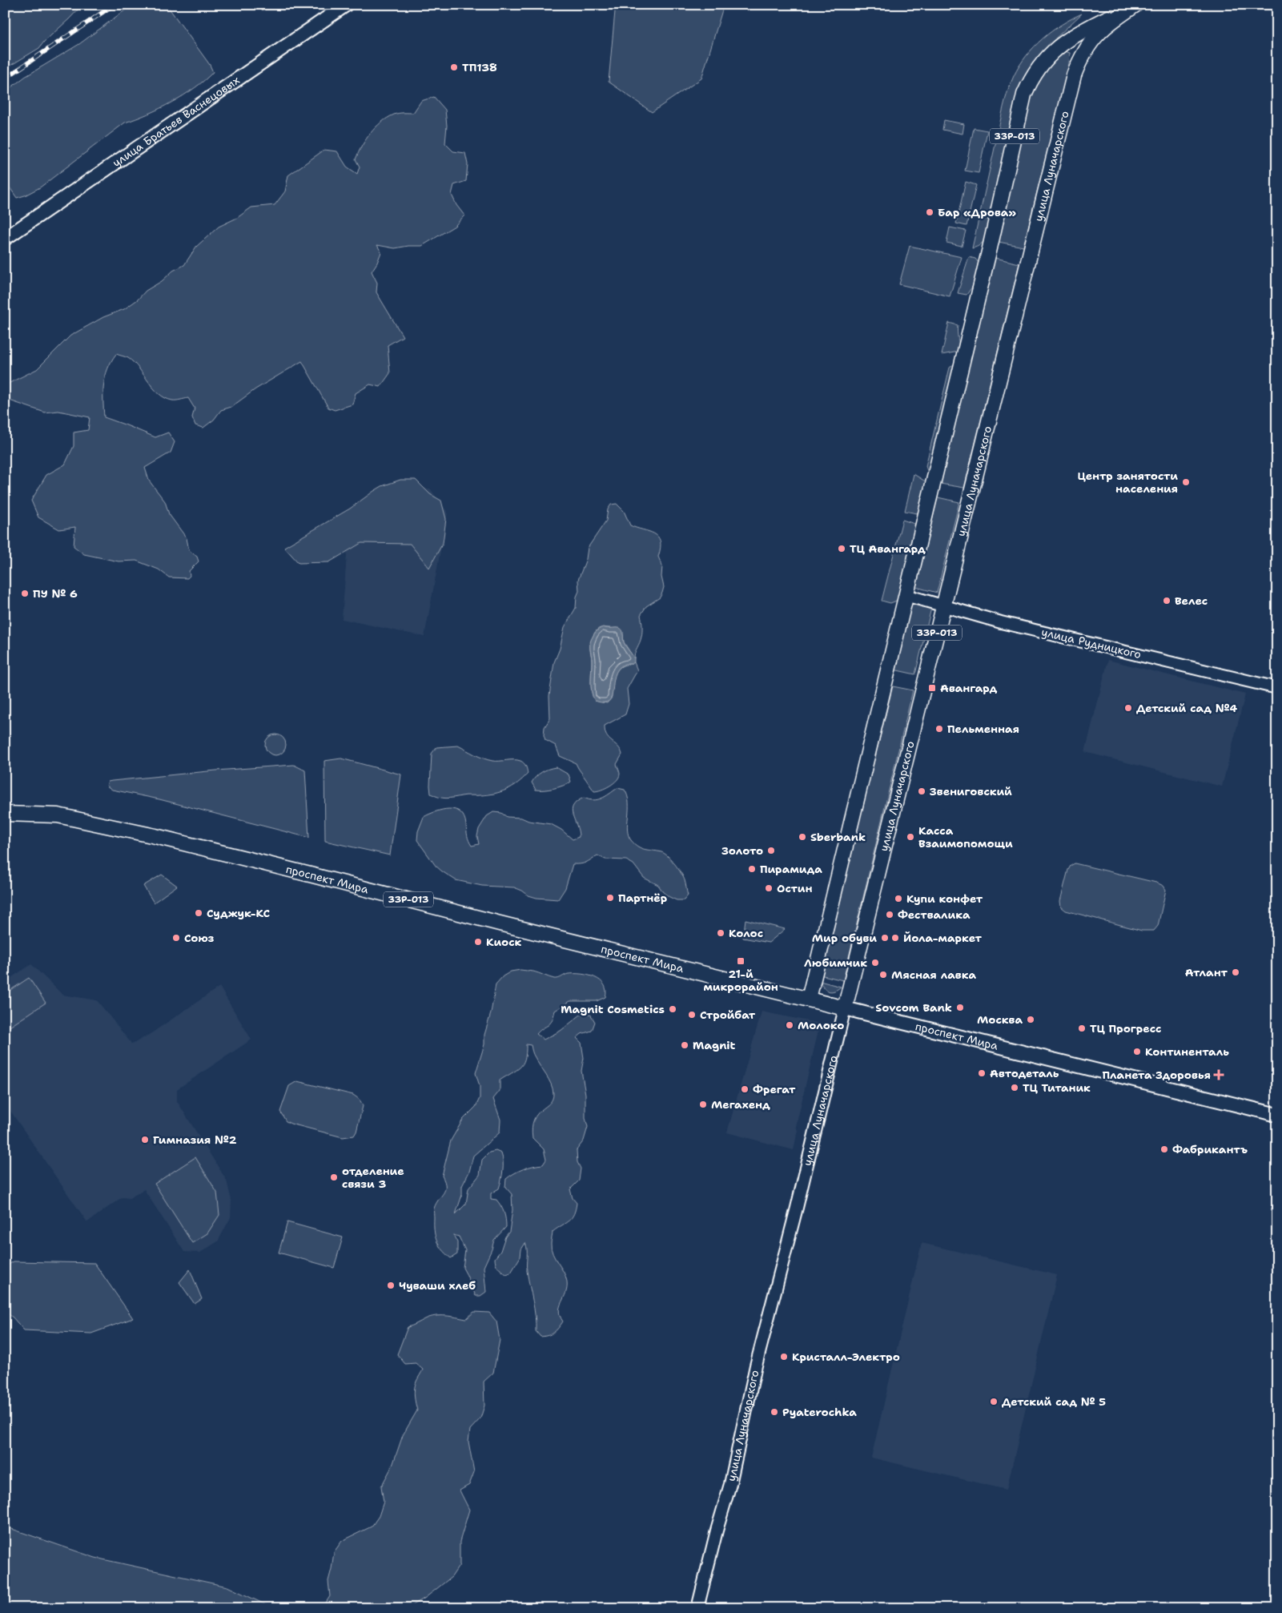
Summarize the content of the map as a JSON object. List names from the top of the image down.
{
  "streets": {
    "main road": [
      "улица Братьев Васнецовых",
      "33Р-013",
      "улица Луначарского",
      "проспект Мира"
    ],
    "street": ["улица Рудницкого"]
  },
  "crossings": [
    ["улица Луначарского", "улица Рудницкого"],
    ["улица Луначарского", "проспект Мира"]
  ],
  "places": {
    "other": [
      "ТП138",
      "Бар «Дрова»",
      "Центр занятости населения",
      "ТЦ Авангард",
      "ПУ № 6",
      "Велес",
      "Детский сад №4",
      "Пельменная",
      "Звениговский",
      "Sberbank",
      "Касса Взаимопомощи",
      "Золото",
      "Пирамида",
      "Остин",
      "Партнёр",
      "Купи конфет",
      "Суджук-КС",
      "Фествалика",
      "Колос",
      "Союз",
      "Мир обуви",
      "Йола-маркет",
      "Киоск",
      "Любимчик",
      "Атлант",
      "Мясная лавка",
      "Sovcom Bank",
      "Magnit Cosmetics",
      "Стройбат",
      "Москва",
      "Молоко",
      "ТЦ Прогресс",
      "Magnit",
      "Континенталь",
      "Автодеталь",
      "ТЦ Титаник",
      "Фрегат",
      "Мегахенд",
      "Гимназия №2",
      "Фабрикантъ",
      "отделение связи 3",
      "Чуваши хлеб",
      "Кристалл-Электро",
      "Детский сад № 5",
      "Pyaterochka"
    ],
    "transit": ["Авангард", "21-й микрорайон"],
    "health": ["Планета Здоровья"]
  }
}
